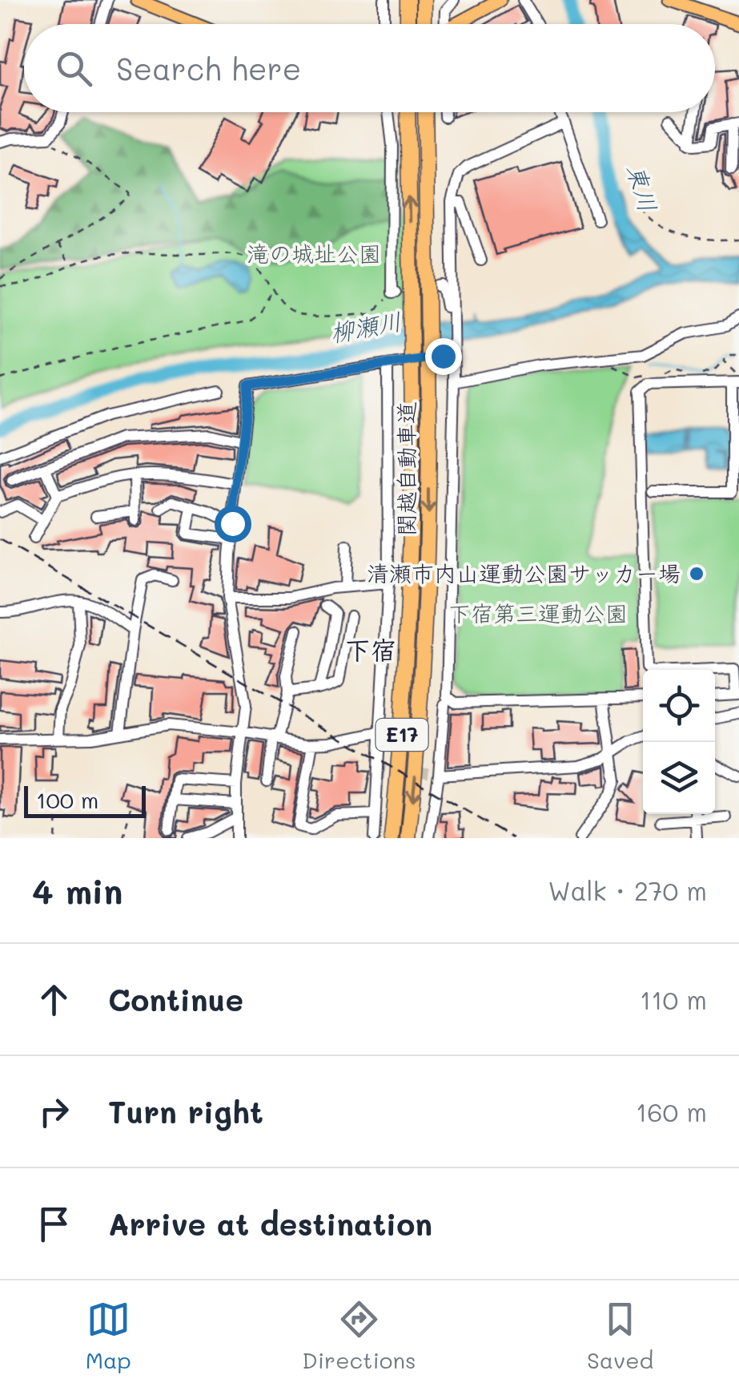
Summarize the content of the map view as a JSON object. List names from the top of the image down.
{
  "streets": {
    "highway": ["関越自動車道", "E17"]
  },
  "districts": ["下宿"],
  "water": ["東川", "柳瀬川"],
  "parks": ["滝の城址公園", "下宿第三運動公園"],
  "places": ["清瀬市内山運動公園サッカー場"],
  "scale_bar": "100 m",
  "page": {
    "search": "Search here",
    "scale": "100 m",
    "heading": ["4 min", "Walk · 270 m"],
    "list": [
      ["Continue", "110 m"],
      ["Turn right", "160 m"],
      "Arrive at destination"
    ],
    "nav": ["Map", "Directions", "Saved"]
  }
}
